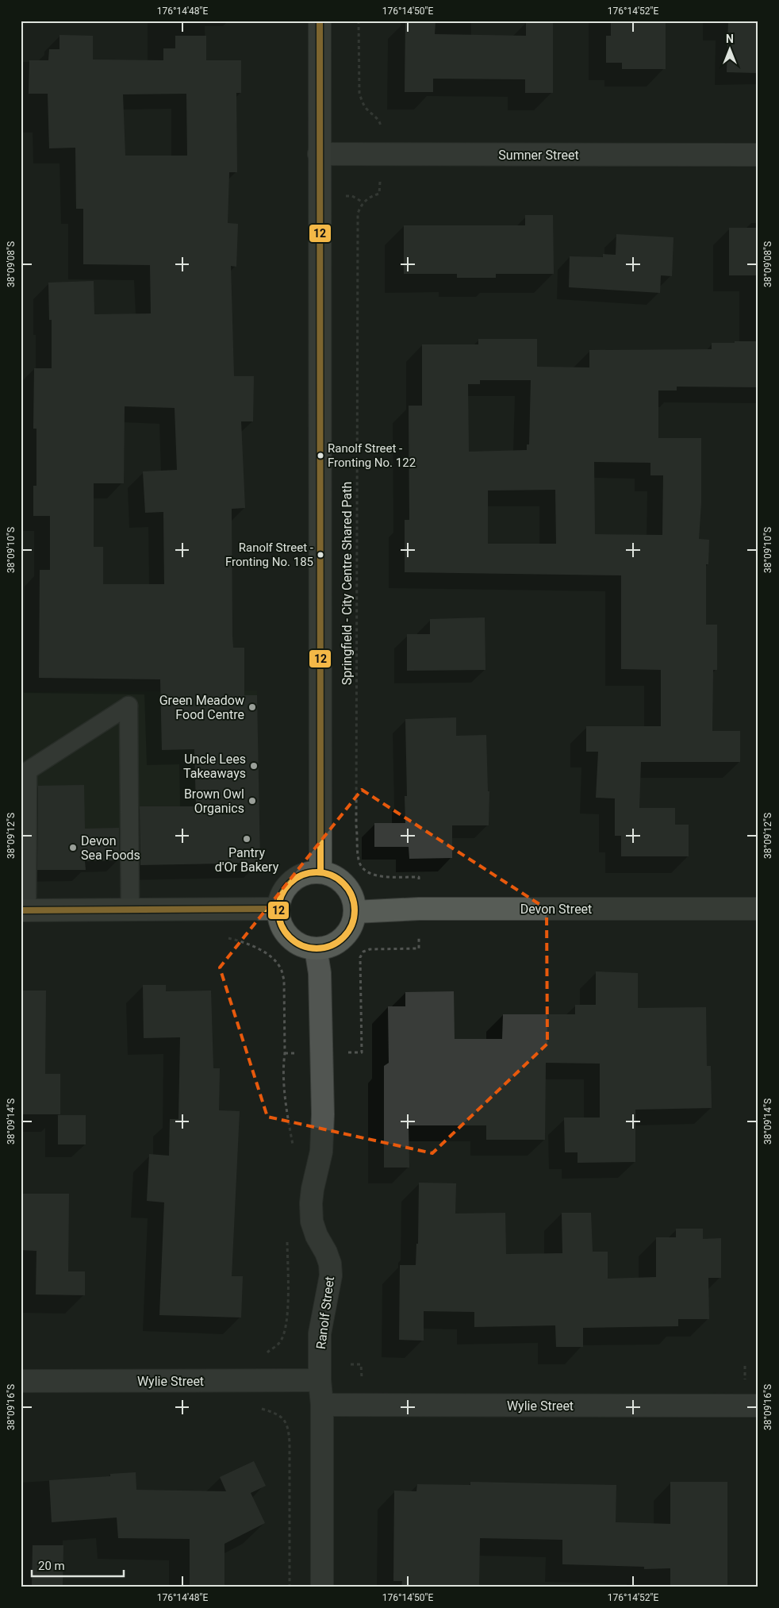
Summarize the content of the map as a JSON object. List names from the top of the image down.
{
  "streets": {
    "main road": ["Devon Street"],
    "street": ["Sumner Street", "Ranolf Street", "Wylie Street"],
    "path": ["Springfield - City Centre Shared Path"]
  },
  "crossings": [
    ["Devon Street", "Ranolf Street"],
    ["Ranolf Street", "Wylie Street"]
  ],
  "places": [
    "Ranolf Street - Fronting No. 122",
    "Ranolf Street - Fronting No. 185",
    "Green Meadow Food Centre",
    "Uncle Lees Takeaways",
    "Brown Owl Organics",
    "Pantry d'Or Bakery",
    "Devon Sea Foods"
  ],
  "lines": ["transit line 12"],
  "scale_bar": "20 m",
  "north": "top",
  "coordinates": [
    "176°14'48\"E",
    "176°14'50\"E",
    "176°14'52\"E",
    "38°09'08\"S",
    "38°09'10\"S",
    "38°09'12\"S",
    "38°09'14\"S",
    "38°09'16\"S"
  ]
}
